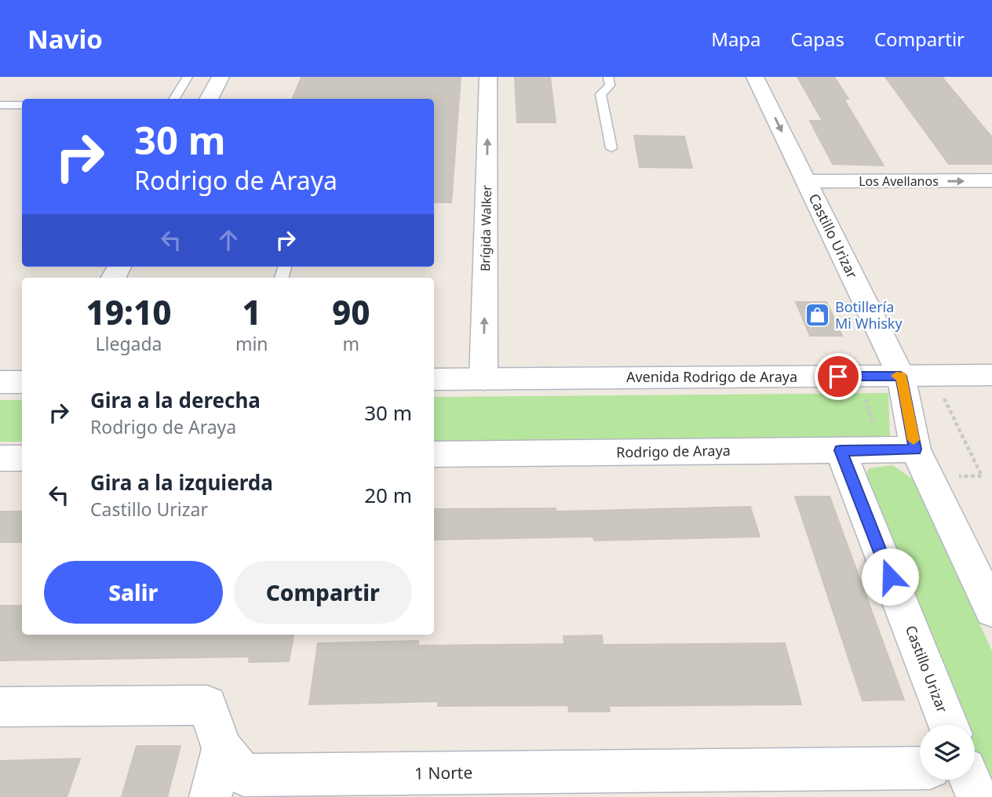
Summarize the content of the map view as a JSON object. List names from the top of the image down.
{
  "streets": {
    "street": [
      "Los Avellanos",
      "Brígida Walker",
      "Castillo Urizar",
      "Avenida Rodrigo de Araya",
      "Rodrigo de Araya",
      "1 Norte"
    ]
  },
  "crossings": [
    ["Los Avellanos", "Castillo Urizar"],
    ["Brígida Walker", "Avenida Rodrigo de Araya"],
    ["Castillo Urizar", "Avenida Rodrigo de Araya"],
    ["Castillo Urizar", "Rodrigo de Araya"]
  ],
  "one_way": ["Los Avellanos", "Brígida Walker"],
  "places": {
    "shop": ["Botillería Mi Whisky"]
  },
  "page": {
    "header": "Navio",
    "nav": ["Mapa", "Capas", "Compartir"],
    "turn": ["30 m", "Rodrigo de Araya"],
    "eta": [
      "19:10",
      "Llegada",
      "1",
      "min",
      "90",
      "m"
    ],
    "list": [
      {
        "name": "Gira a la derecha",
        "note": "Rodrigo de Araya",
        "value": "30 m"
      },
      {
        "name": "Gira a la izquierda",
        "note": "Castillo Urizar",
        "value": "20 m"
      }
    ],
    "buttons": ["Salir", "Compartir"]
  }
}
